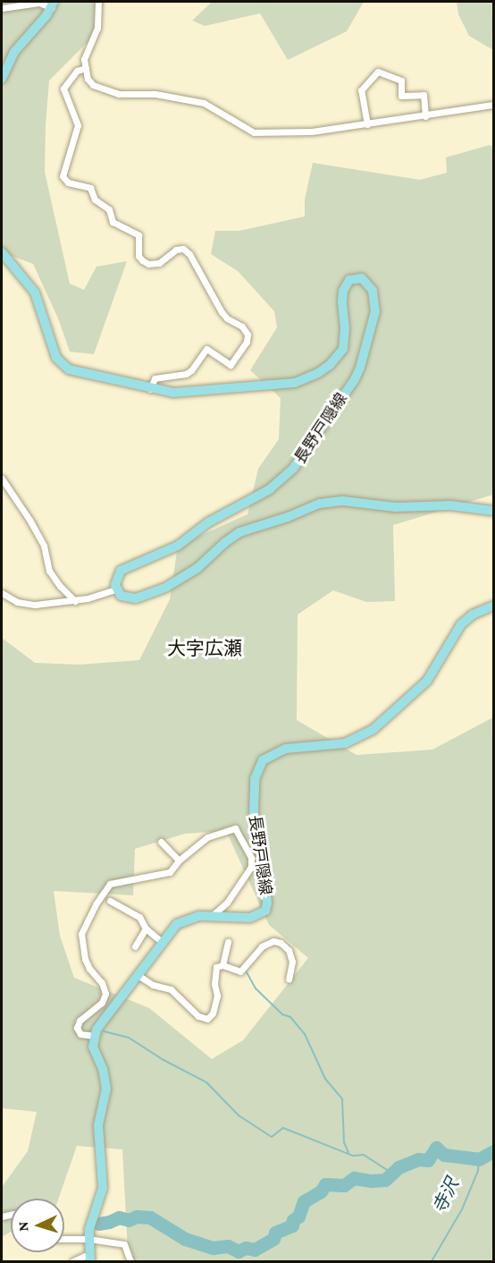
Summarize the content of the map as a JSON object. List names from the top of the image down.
{
  "streets": {
    "main road": ["長野戸隠線"]
  },
  "districts": ["大字広瀬"],
  "water": ["寺沢"],
  "north": "left"
}
